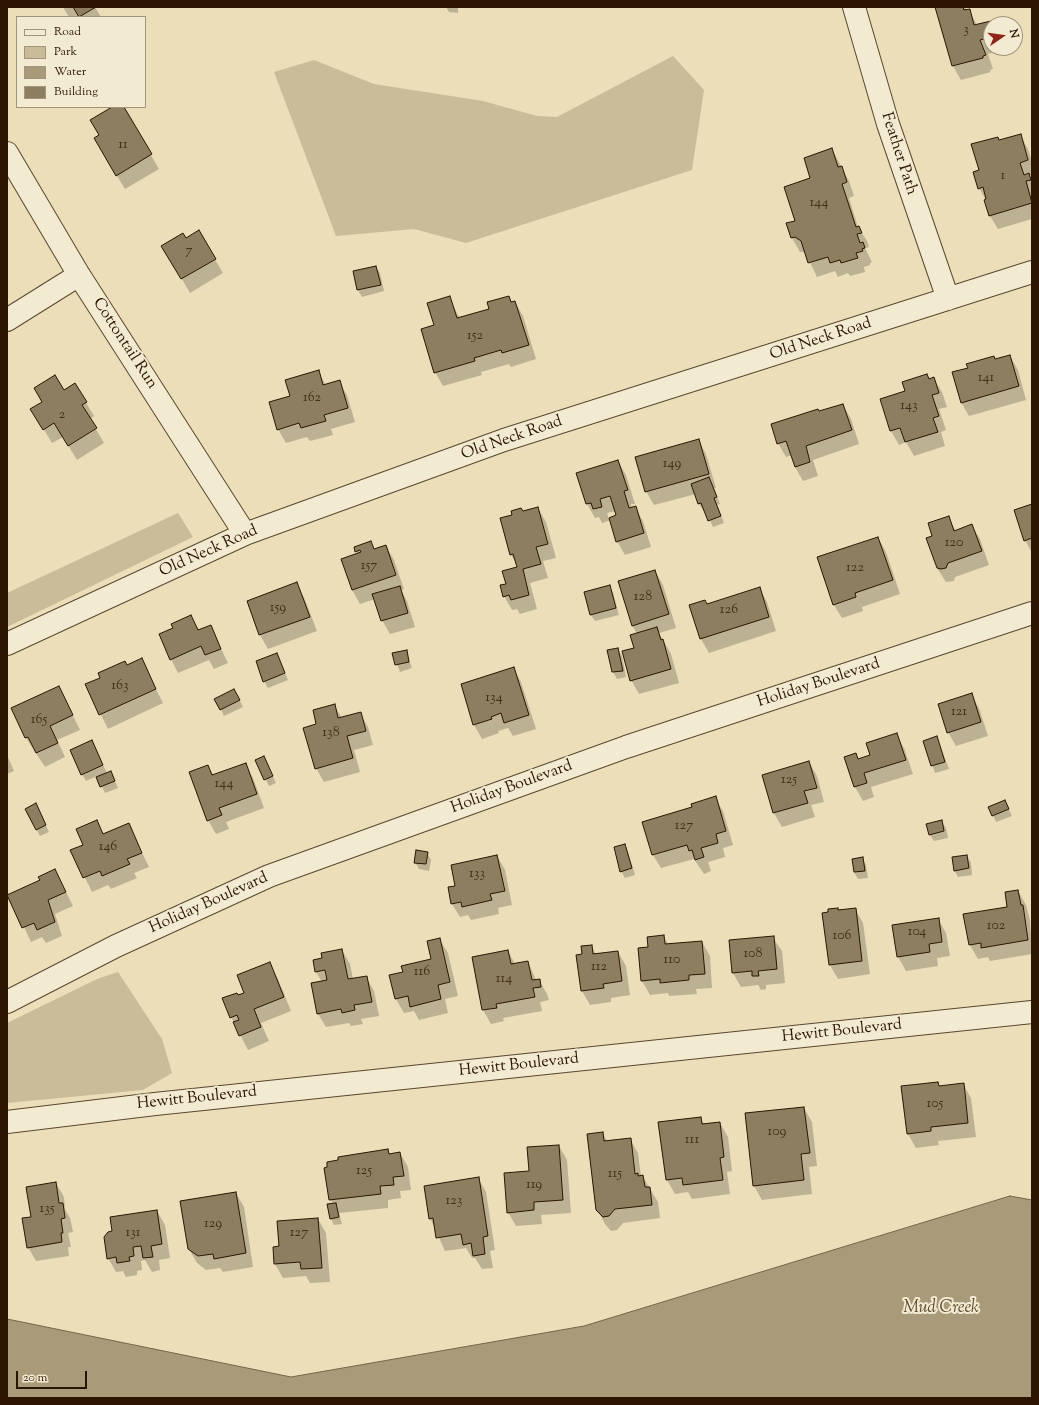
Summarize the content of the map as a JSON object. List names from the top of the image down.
{
  "streets": {
    "street": [
      "Feather Path",
      "Old Neck Road",
      "Cottontail Run",
      "Holiday Boulevard",
      "Hewitt Boulevard"
    ]
  },
  "crossings": [
    ["Feather Path", "Old Neck Road"],
    ["Old Neck Road", "Cottontail Run"]
  ],
  "water": ["Mud Creek"],
  "house_numbers": [
    "3",
    "11",
    "1",
    "144",
    "7",
    "152",
    "141",
    "162",
    "143",
    "2",
    "149",
    "120",
    "157",
    "122",
    "128",
    "159",
    "126",
    "163",
    "134",
    "121",
    "165",
    "138",
    "125",
    "144",
    "127",
    "146",
    "133",
    "102",
    "104",
    "106",
    "108",
    "110",
    "112",
    "116",
    "114",
    "105",
    "109",
    "111",
    "125",
    "115",
    "119",
    "123",
    "135",
    "129",
    "131",
    "127"
  ],
  "legend": [
    "Road",
    "Park",
    "Water",
    "Building"
  ],
  "scale_bar": "20 m",
  "north": "right"
}
